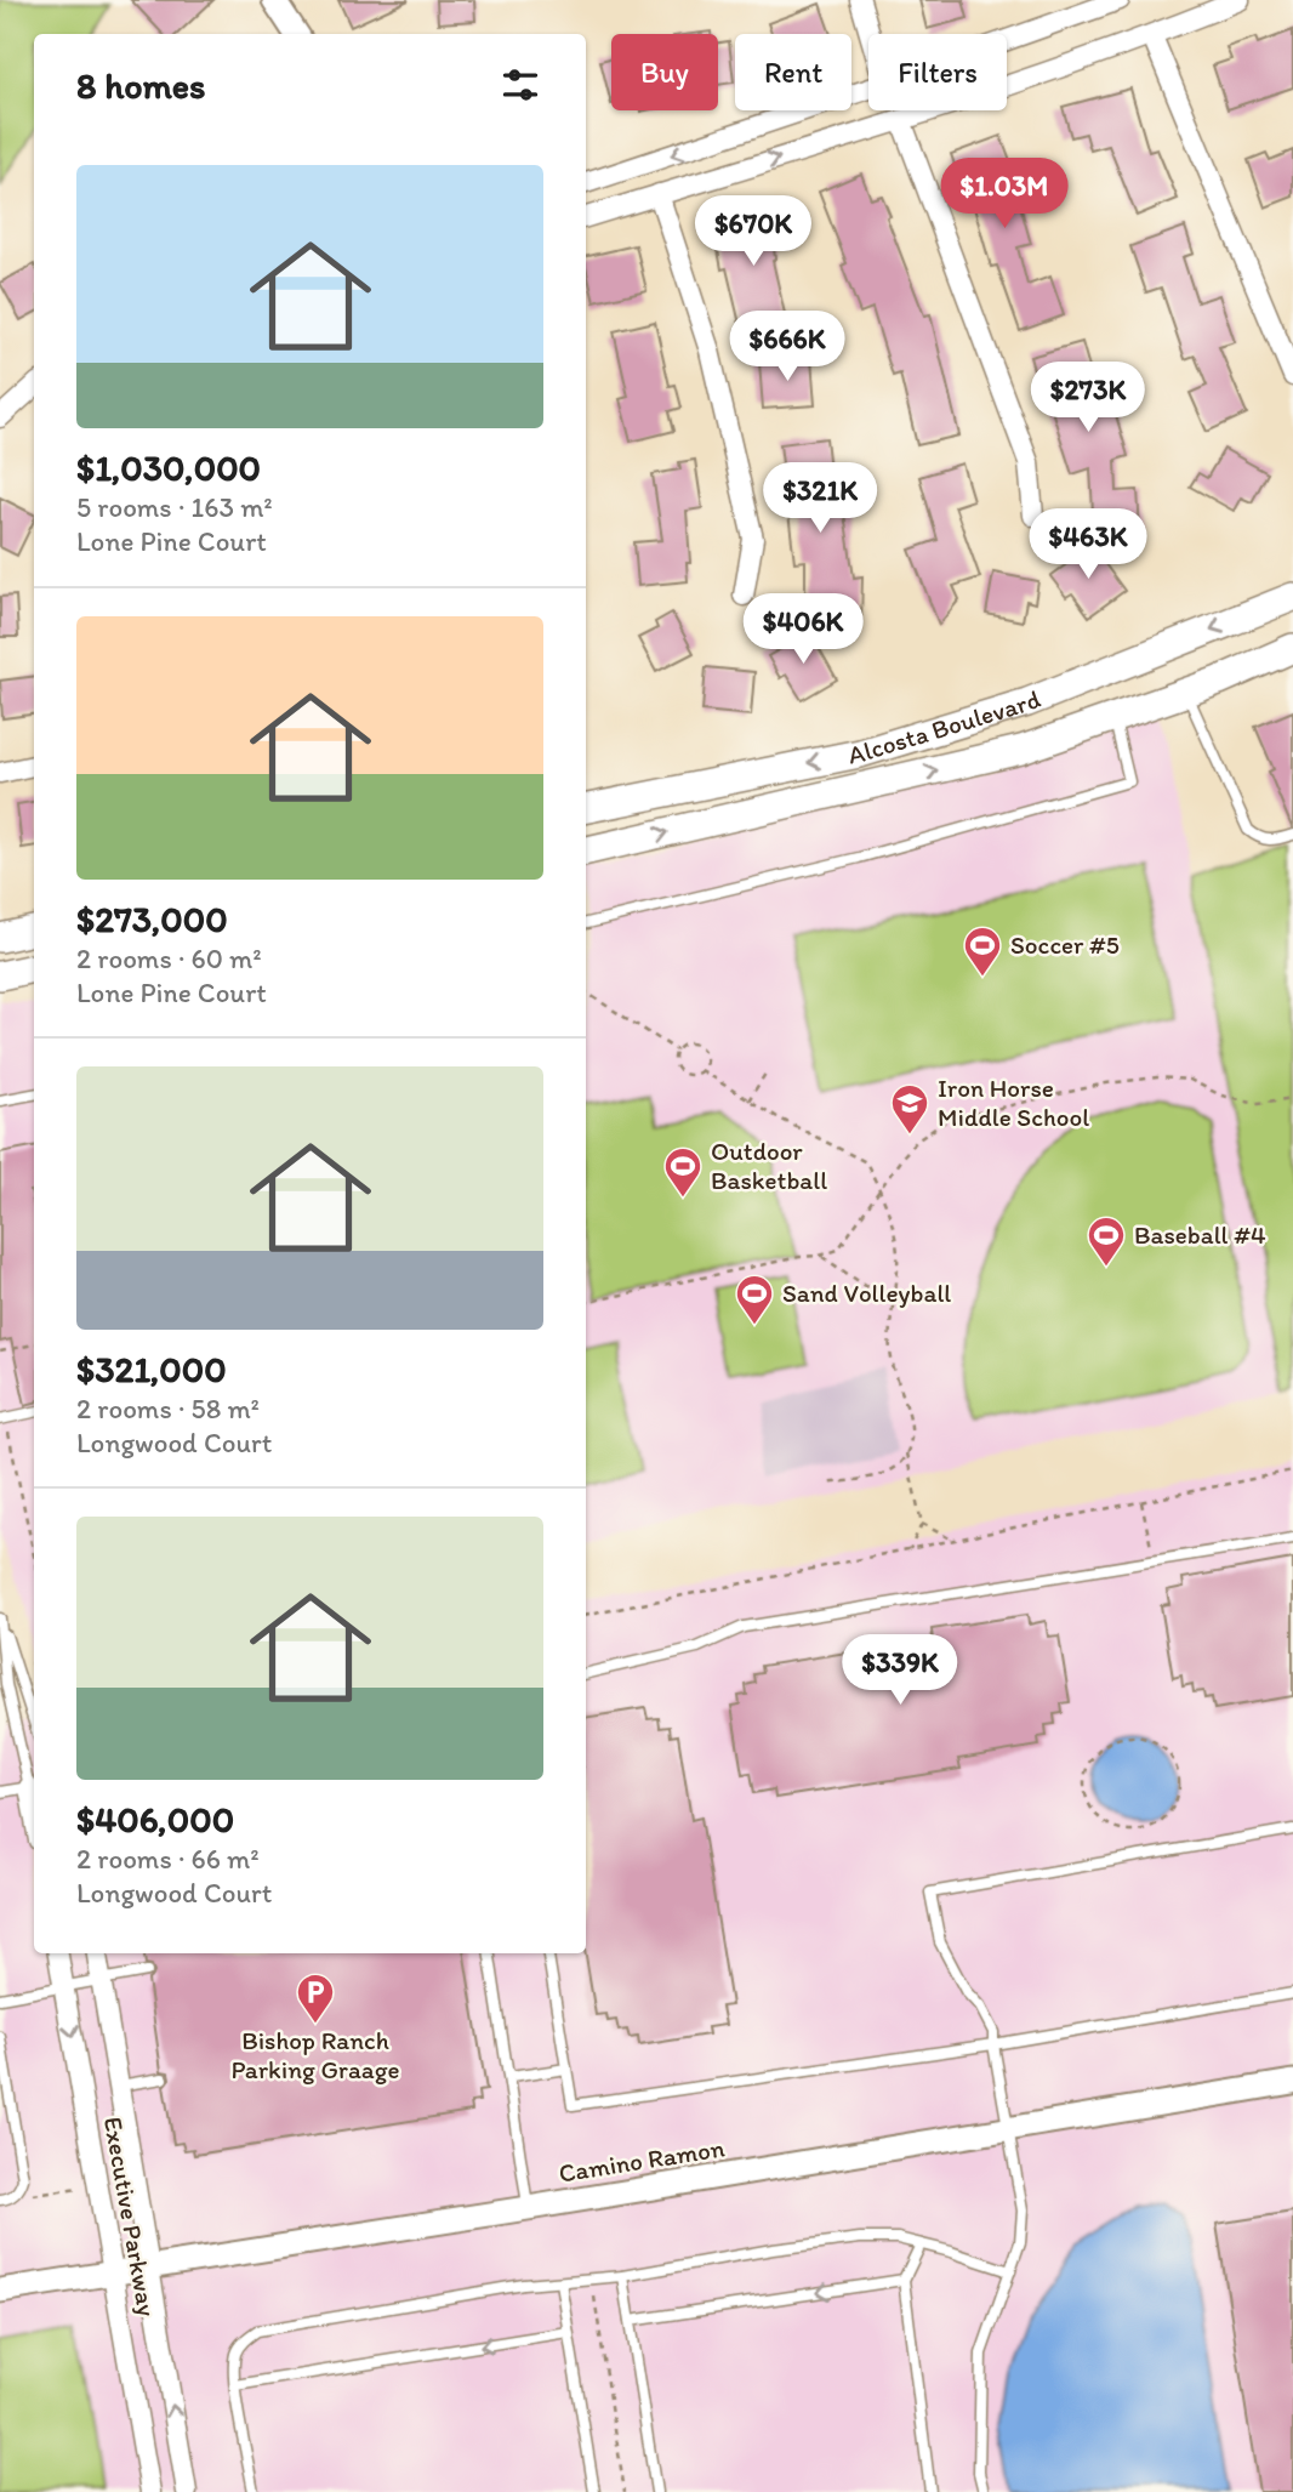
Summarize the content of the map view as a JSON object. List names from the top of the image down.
{
  "streets": {
    "main road": ["Alcosta Boulevard"],
    "street": ["Camino Ramon", "Executive Parkway"]
  },
  "crossings": [
    ["Camino Ramon", "Executive Parkway"]
  ],
  "places": {
    "sports": [
      "Soccer #5",
      "Outdoor Basketball",
      "Baseball #4",
      "Sand Volleyball"
    ],
    "school or university": ["Iron Horse Middle School"],
    "parking": ["Bishop Ranch Parking Graage"]
  },
  "page": {
    "chip": ["Buy", "Rent", "Filters"],
    "heading": "8 homes",
    "list": [
      {
        "name": "$1,030,000",
        "note": "5 rooms · 163 m² · Lone Pine Court"
      },
      {
        "name": "$273,000",
        "note": "2 rooms · 60 m² · Lone Pine Court"
      },
      {
        "name": "$321,000",
        "note": "2 rooms · 58 m² · Longwood Court"
      },
      {
        "name": "$406,000",
        "note": "2 rooms · 66 m² · Longwood Court"
      }
    ],
    "price": [
      "$1.03M",
      "$670K",
      "$666K",
      "$273K",
      "$321K",
      "$463K",
      "$406K",
      "$339K"
    ]
  }
}
